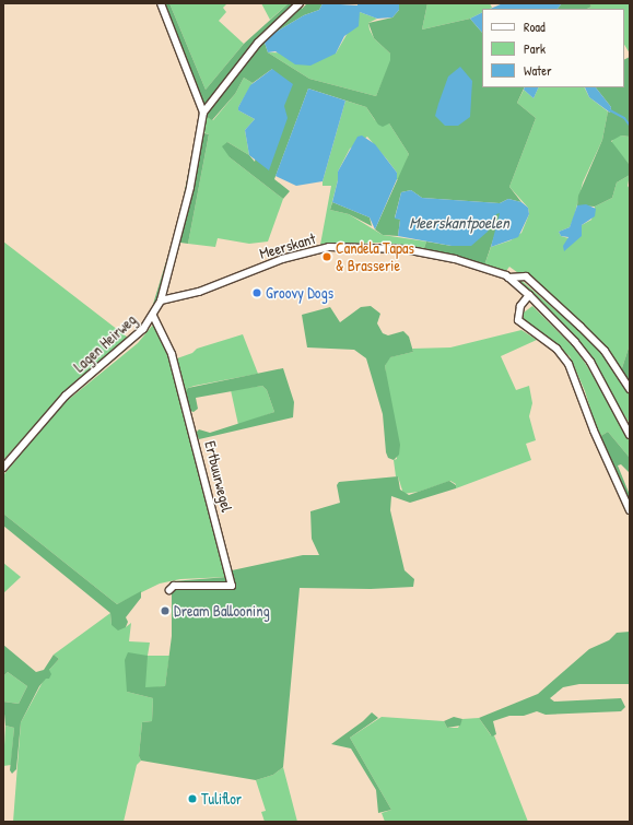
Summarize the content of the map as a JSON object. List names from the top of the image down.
{
  "streets": {
    "street": ["Meerskant", "Lagen Heirweg", "Ertbuurwegel"]
  },
  "crossings": [
    ["Meerskant", "Lagen Heirweg"],
    ["Lagen Heirweg", "Ertbuurwegel"]
  ],
  "water": ["Meerskantpoelen"],
  "places": [
    "Candela Tapas & Brasserie",
    "Groovy Dogs",
    "Dream Ballooning",
    "Tuliflor"
  ],
  "legend": ["Road", "Park", "Water"]
}
